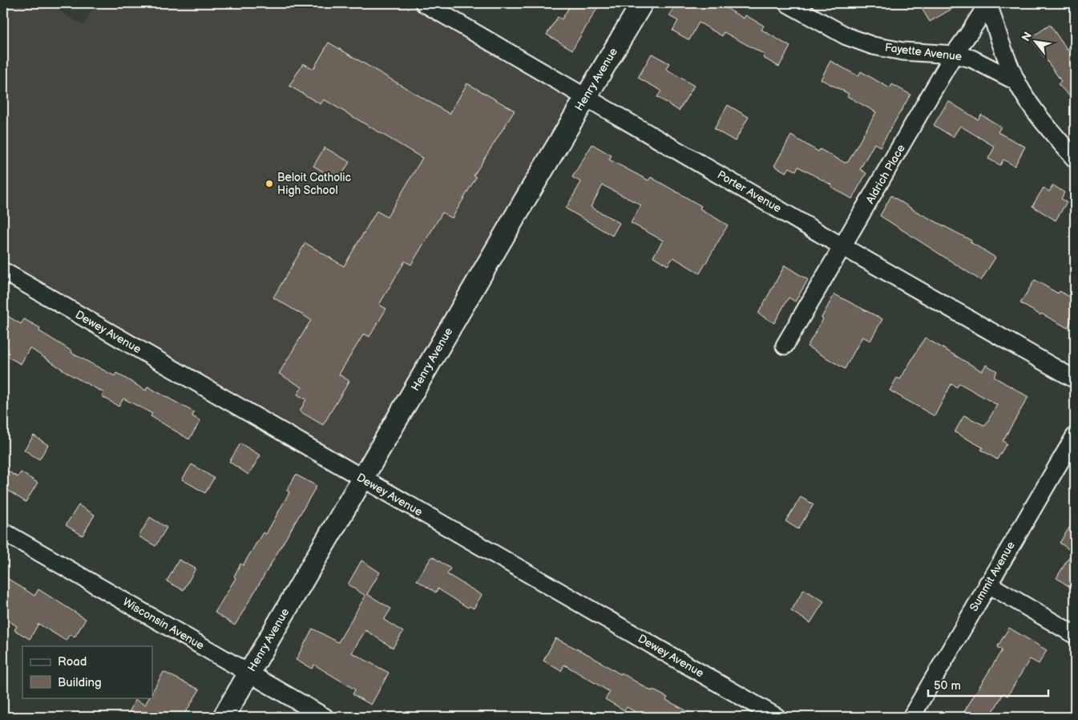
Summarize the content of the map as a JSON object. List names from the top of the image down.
{
  "streets": {
    "street": [
      "Fayette Avenue",
      "Henry Avenue",
      "Aldrich Place",
      "Porter Avenue",
      "Dewey Avenue",
      "Summit Avenue",
      "Wisconsin Avenue"
    ]
  },
  "crossings": [
    ["Fayette Avenue", "Aldrich Place"],
    ["Henry Avenue", "Porter Avenue"],
    ["Henry Avenue", "Dewey Avenue"],
    ["Henry Avenue", "Wisconsin Avenue"],
    ["Aldrich Place", "Porter Avenue"]
  ],
  "places": ["Beloit Catholic High School"],
  "legend": ["Road", "Building"],
  "scale_bar": "50 m",
  "north": "top left"
}
